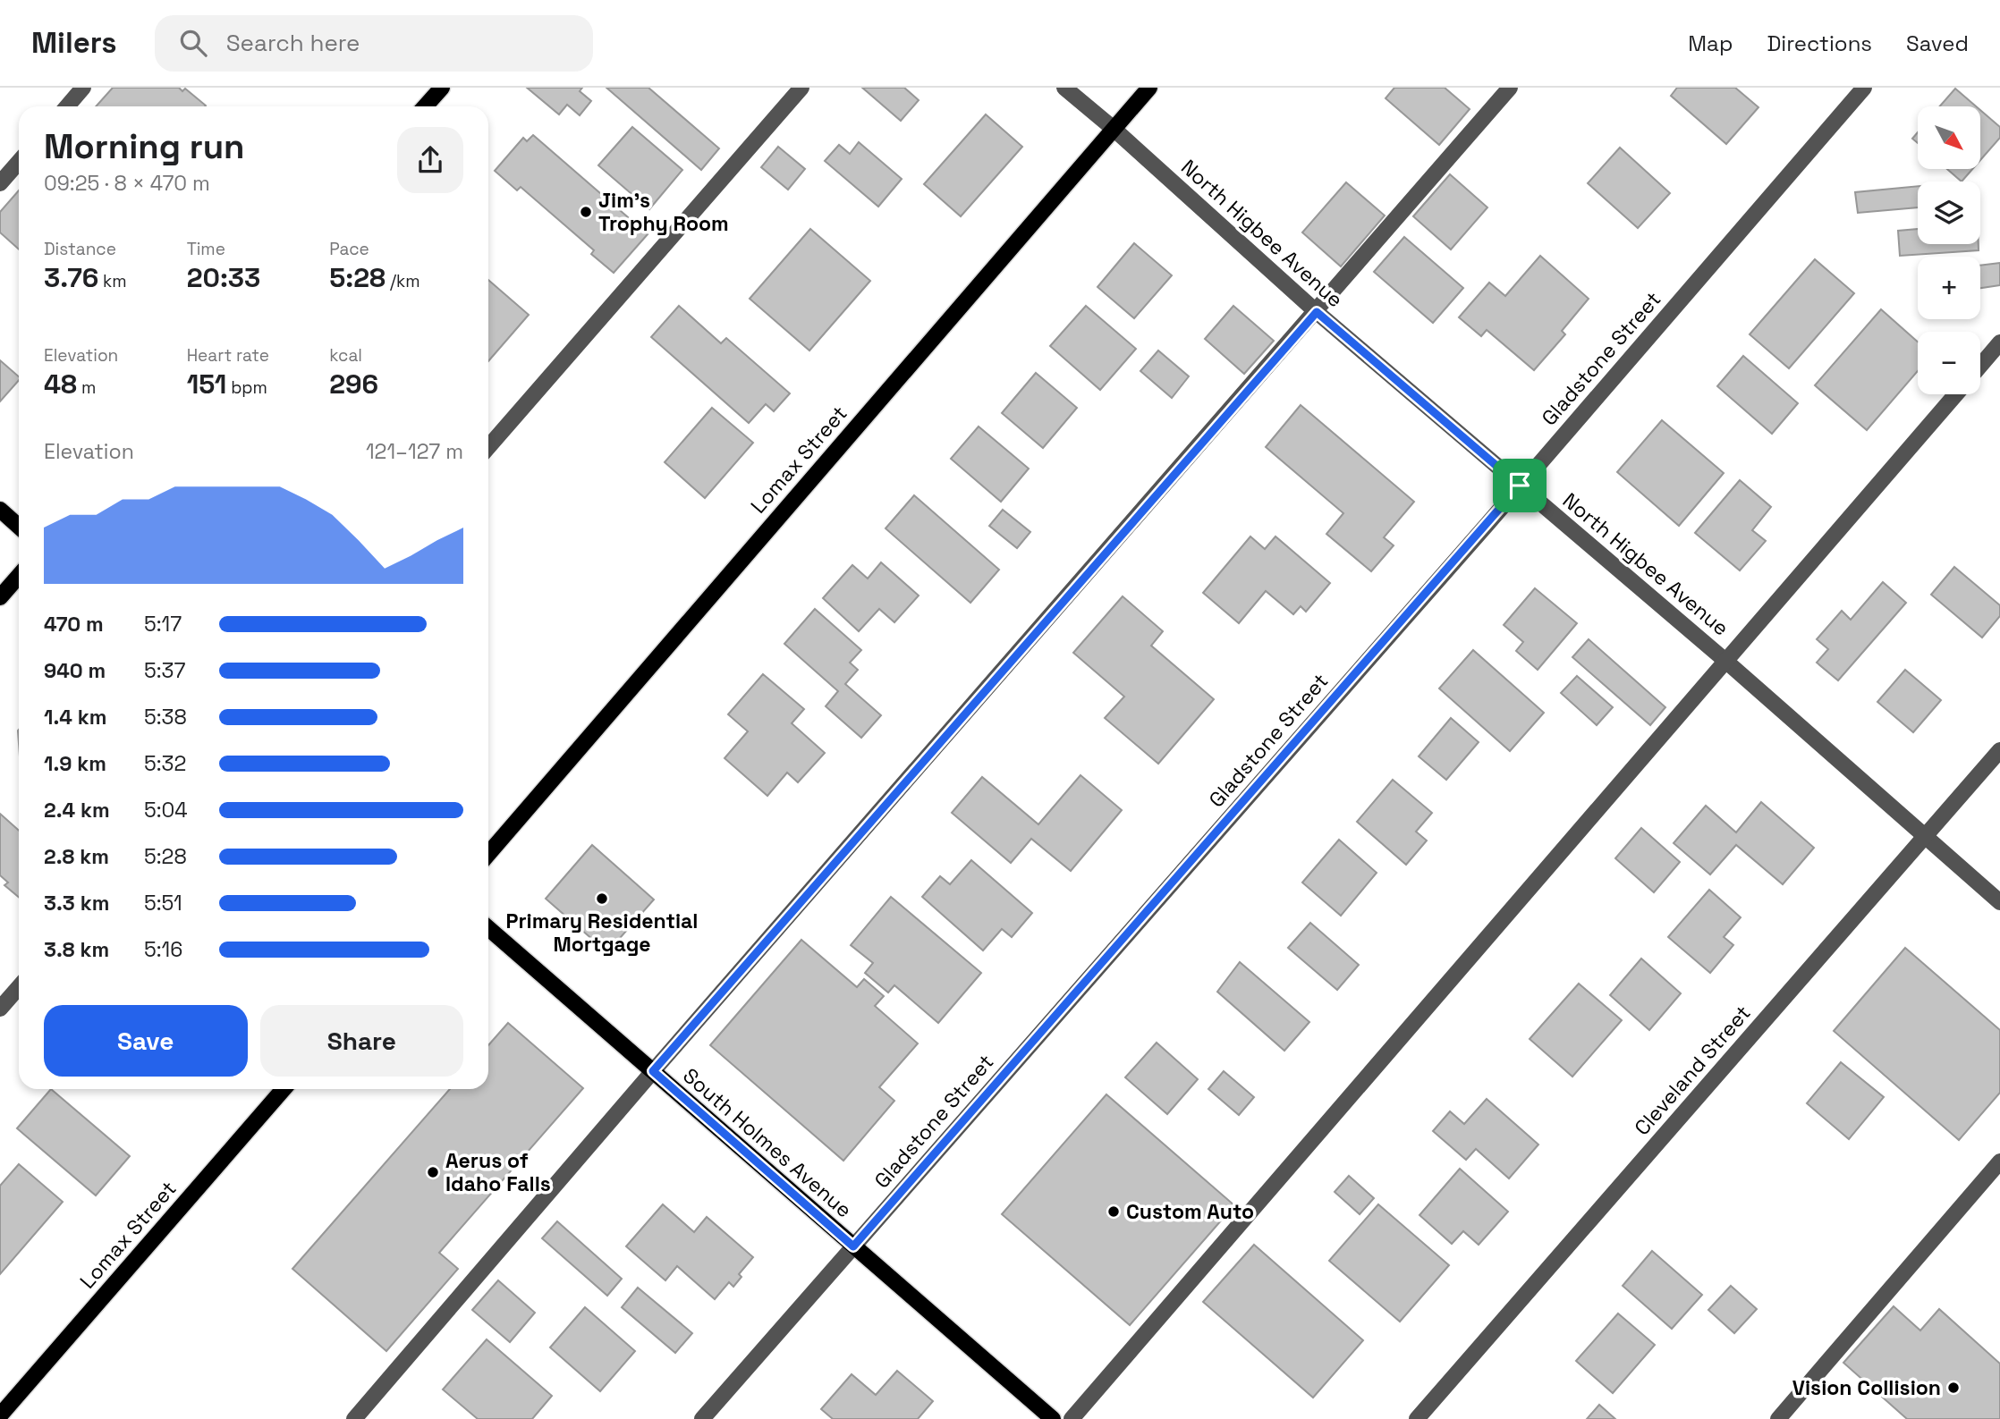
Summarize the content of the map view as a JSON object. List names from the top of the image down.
{
  "streets": {
    "main road": ["Lomax Street", "South Holmes Avenue"],
    "street": ["North Higbee Avenue", "Gladstone Street", "Cleveland Street"]
  },
  "crossings": [
    ["North Higbee Avenue", "Gladstone Street"],
    ["North Higbee Avenue", "Lomax Street"],
    ["North Higbee Avenue", "Cleveland Street"],
    ["Gladstone Street", "South Holmes Avenue"]
  ],
  "places": [
    "Jim's Trophy Room",
    "Primary Residential Mortgage",
    "Aerus of Idaho Falls",
    "Custom Auto",
    "Vision Collision"
  ],
  "north": "bottom right",
  "page": {
    "header": "Milers",
    "search": "Search here",
    "nav": ["Map", "Directions", "Saved"],
    "map_buttons": ["+", "−"],
    "heading": ["Morning run", "09:25 · 8 × 470 m"],
    "stats": [
      ["Distance", "3.76 km"],
      ["Time", "20:33"],
      ["Pace", "5:28 /km"],
      ["Elevation", "48 m"],
      ["Heart rate", "151 bpm"],
      ["kcal", "296"]
    ],
    "chart": ["Elevation", "121–127 m"],
    "list": [
      {
        "name": "470 m",
        "note": "5:17"
      },
      {
        "name": "940 m",
        "note": "5:37"
      },
      {
        "name": "1.4 km",
        "note": "5:38"
      },
      {
        "name": "1.9 km",
        "note": "5:32"
      },
      {
        "name": "2.4 km",
        "note": "5:04"
      },
      {
        "name": "2.8 km",
        "note": "5:28"
      },
      {
        "name": "3.3 km",
        "note": "5:51"
      },
      {
        "name": "3.8 km",
        "note": "5:16"
      }
    ],
    "buttons": ["Save", "Share"]
  }
}
